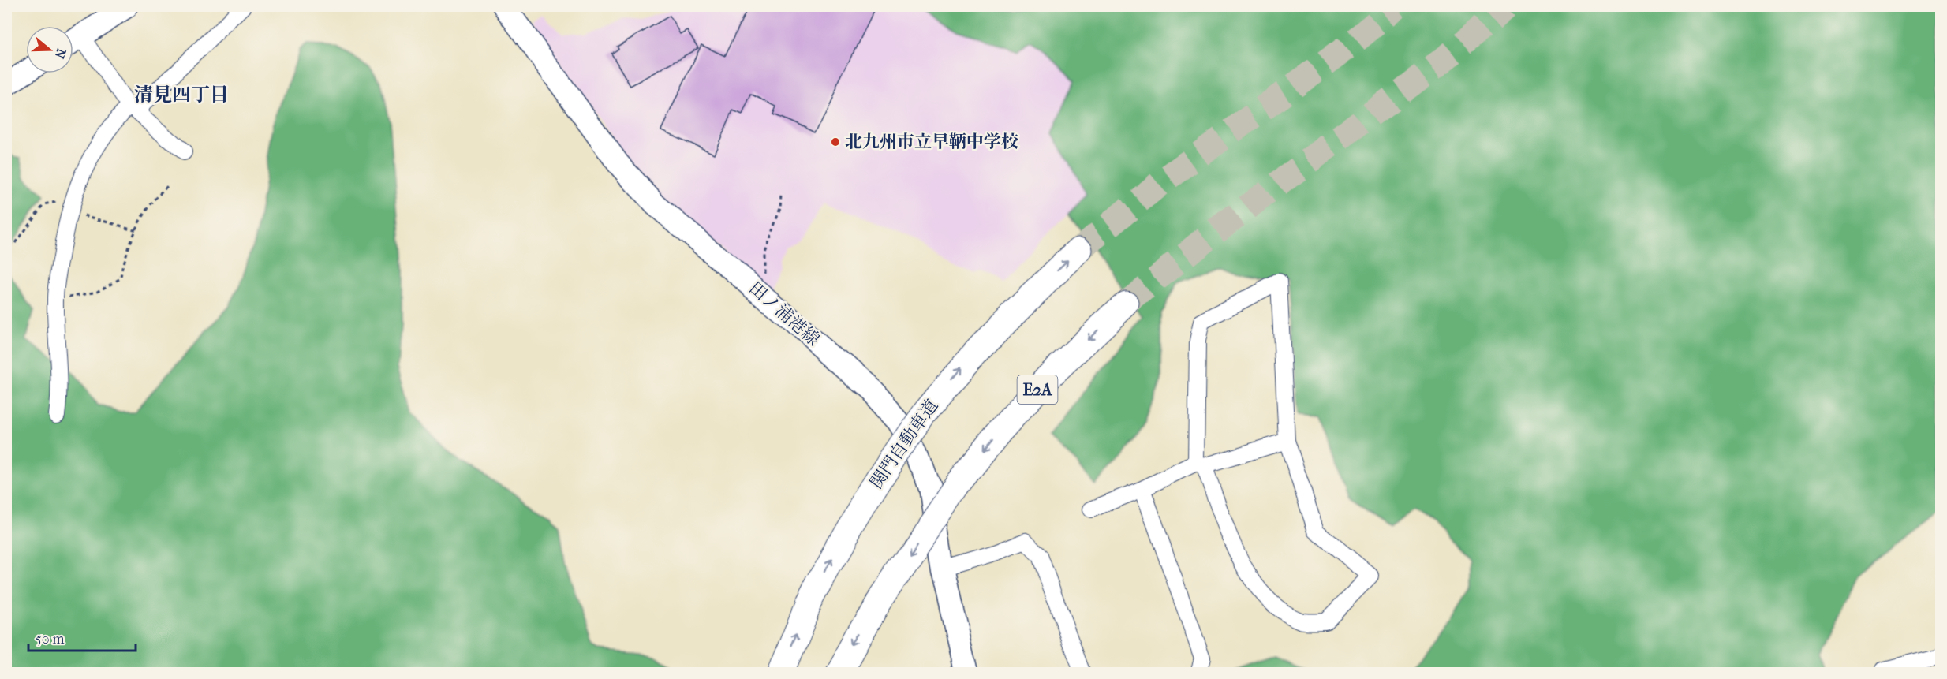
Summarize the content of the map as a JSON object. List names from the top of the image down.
{
  "streets": {
    "highway": ["E2A", "関門自動車道"],
    "main road": ["田ノ浦港線"]
  },
  "districts": ["清見四丁目"],
  "places": ["北九州市立早鞆中学校"],
  "scale_bar": "50 m",
  "north": "right"
}
